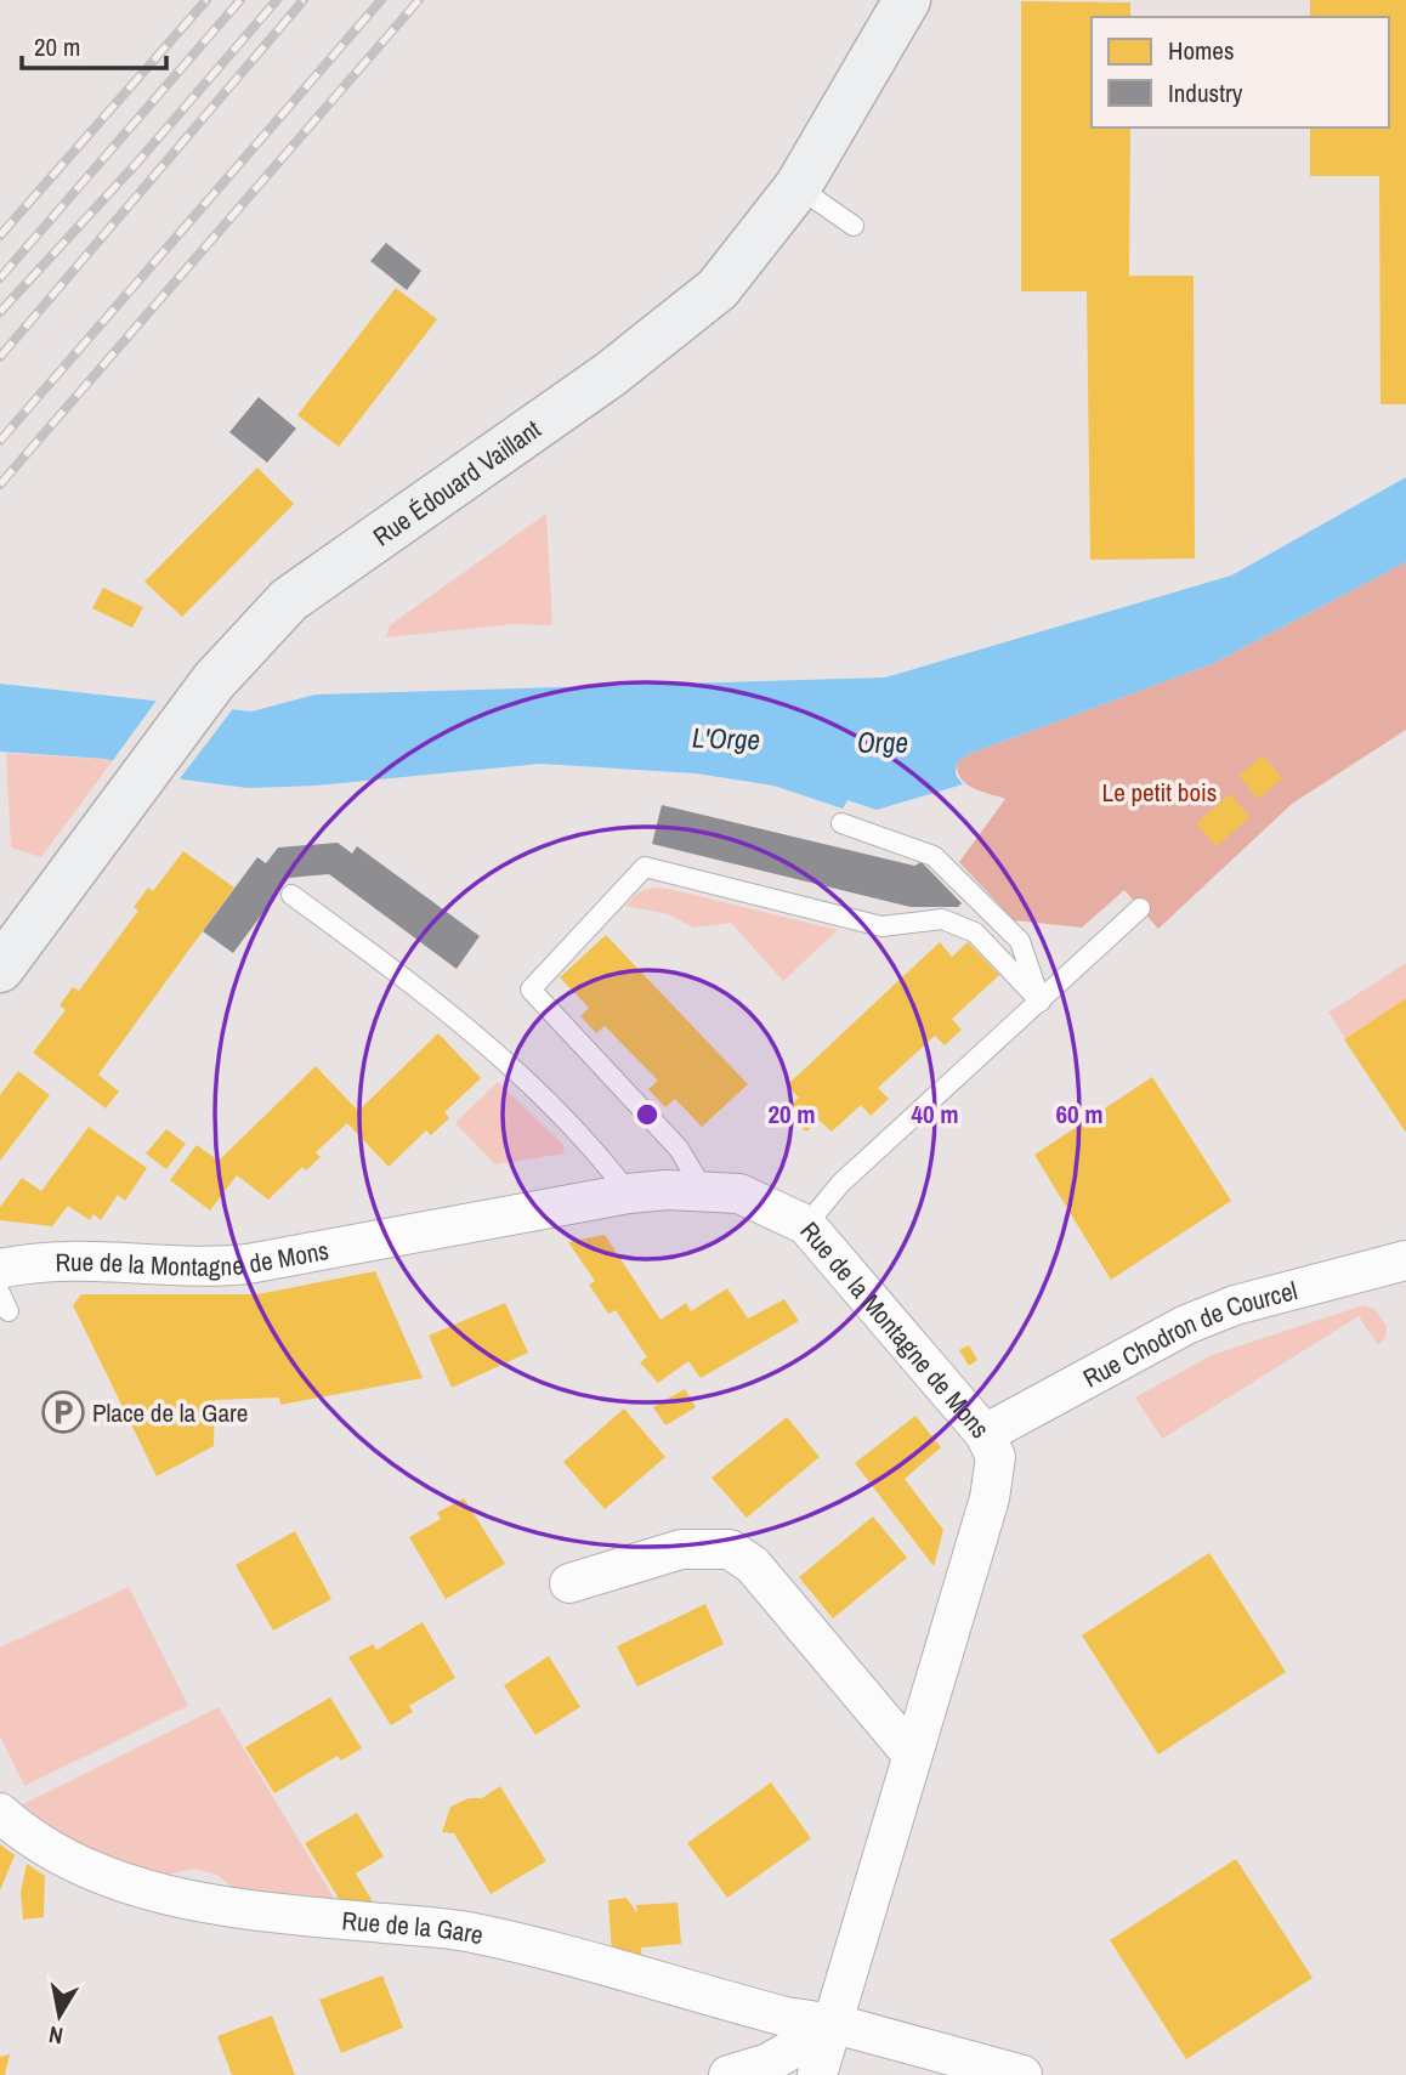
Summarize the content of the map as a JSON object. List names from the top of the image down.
{
  "streets": {
    "street": [
      "Rue Édouard Vaillant",
      "Rue de la Montagne de Mons",
      "Rue Chodron de Courcel",
      "Rue de la Gare"
    ]
  },
  "crossings": [
    ["Rue de la Montagne de Mons", "Rue Chodron de Courcel"],
    ["Rue de la Montagne de Mons", "Rue de la Gare"]
  ],
  "water": ["L'Orge", "Orge"],
  "parks": ["Le petit bois"],
  "places": {
    "parking": ["Place de la Gare"]
  },
  "legend": ["Homes", "Industry"],
  "scale_bar": "20 m",
  "north": "bottom",
  "rings": ["20 m", "40 m", "60 m"]
}
